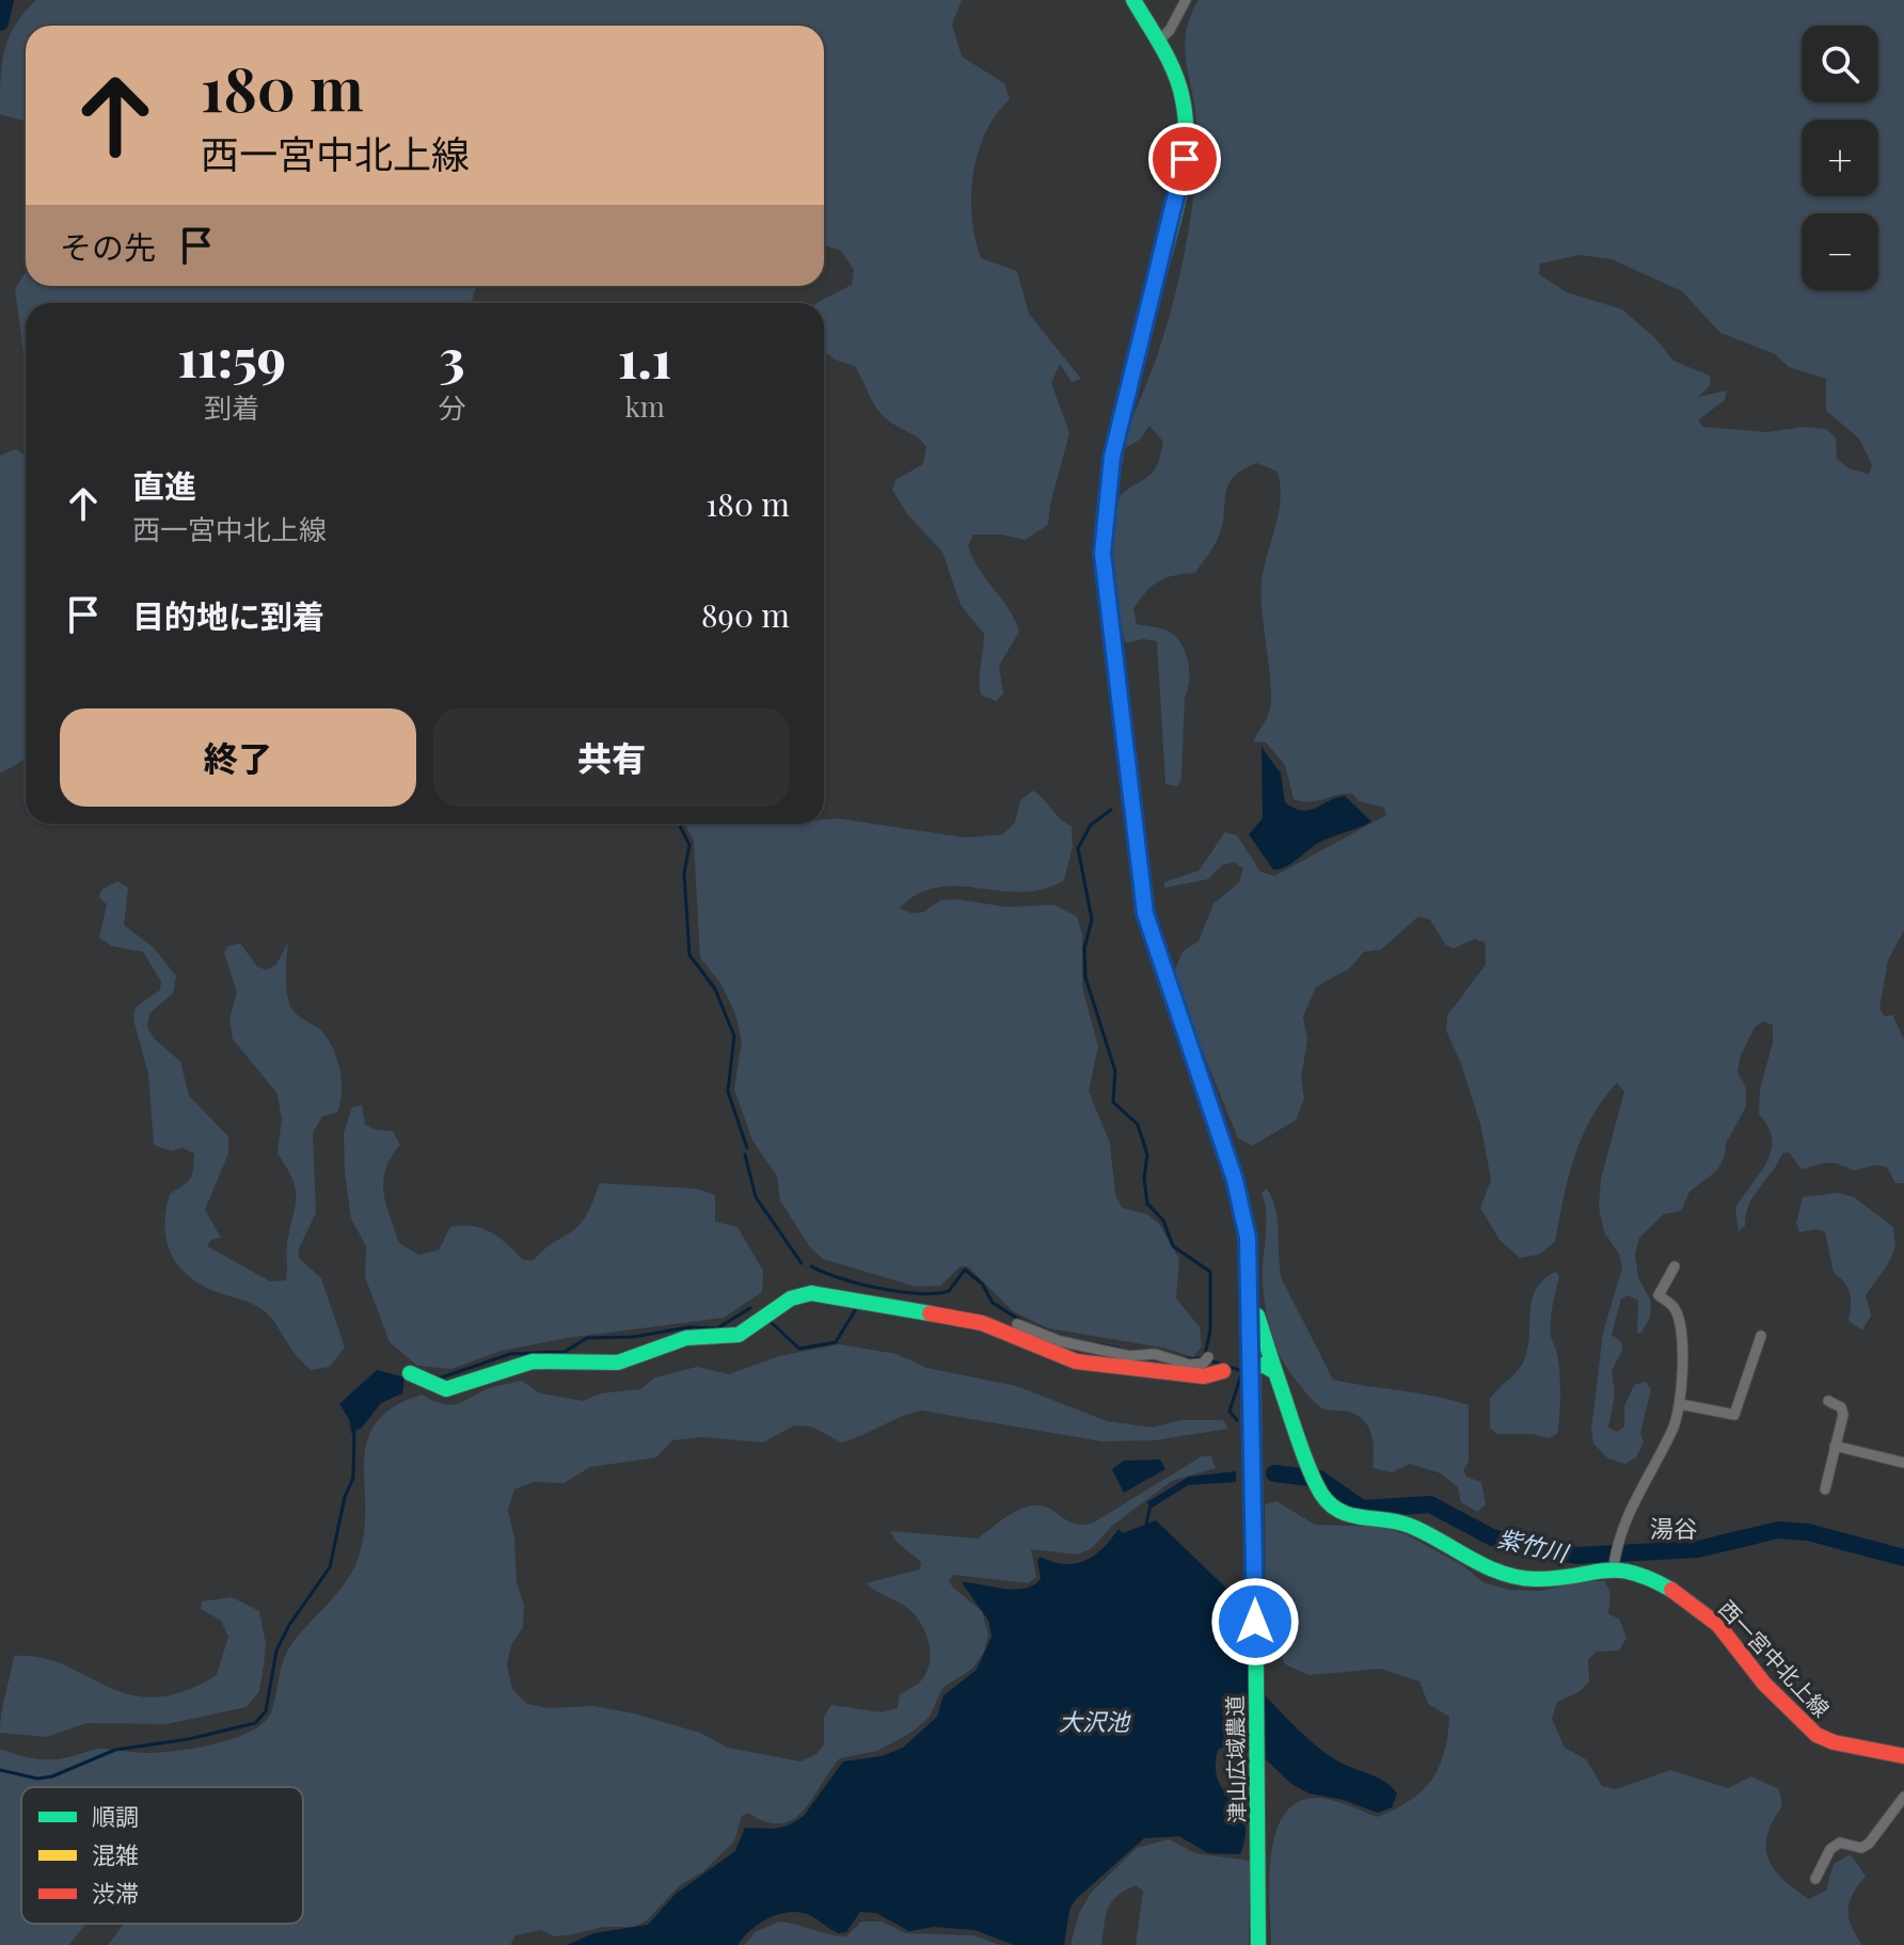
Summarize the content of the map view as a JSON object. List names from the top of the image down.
{
  "streets": {
    "main road": ["西一宮中北上線", "津山広域農道"]
  },
  "districts": ["湯谷"],
  "water": ["紫竹川", "大沢池"],
  "legend": ["順調", "混雑", "渋滞"],
  "page": {
    "map_buttons": ["+", "−"],
    "turn": ["180 m", "西一宮中北上線"],
    "then": "その先",
    "eta": [
      "11:59",
      "到着",
      "3",
      "分",
      "1.1",
      "km"
    ],
    "list": [
      {
        "name": "直進",
        "note": "西一宮中北上線",
        "value": "180 m"
      },
      {
        "name": "目的地に到着",
        "value": "890 m"
      }
    ],
    "buttons": ["終了", "共有"]
  }
}
